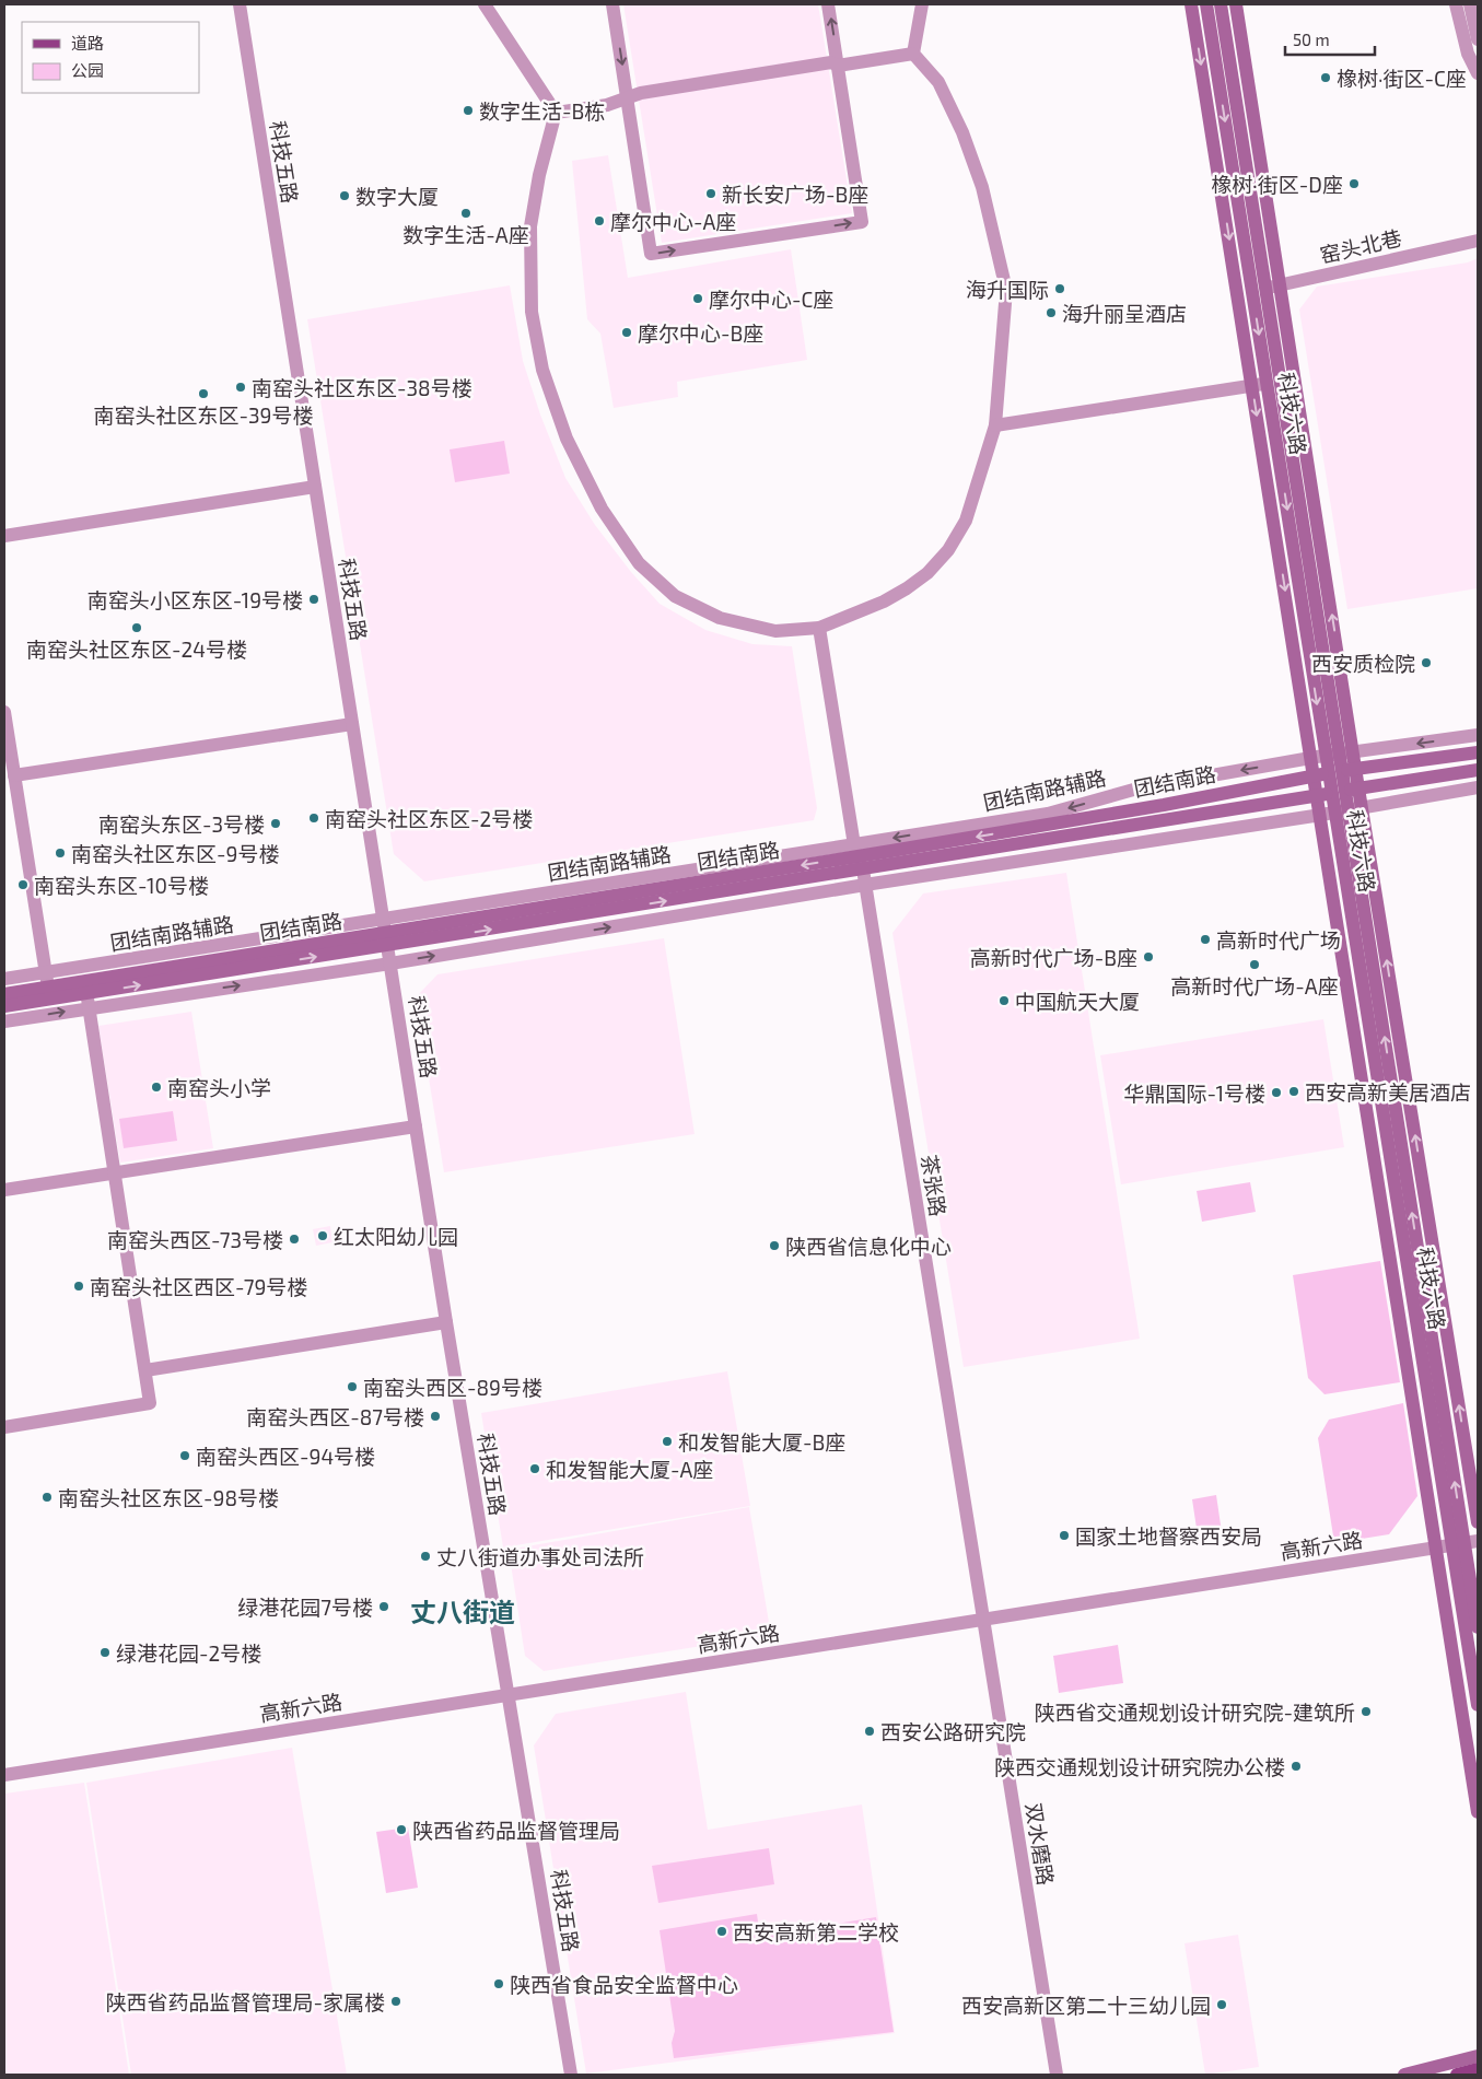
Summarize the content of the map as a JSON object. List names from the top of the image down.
{
  "streets": {
    "main road": ["科技六路", "团结南路"],
    "street": [
      "科技五路",
      "窑头北巷",
      "团结南路辅路",
      "茶张路",
      "高新六路",
      "双水磨路"
    ]
  },
  "crossings": [
    ["科技五路", "团结南路"],
    ["科技五路", "团结南路辅路"],
    ["科技五路", "高新六路"],
    ["窑头北巷", "科技六路"],
    ["科技六路", "团结南路"],
    ["科技六路", "团结南路辅路"],
    ["科技六路", "高新六路"],
    ["团结南路", "团结南路辅路"],
    ["团结南路", "茶张路"],
    ["团结南路辅路", "茶张路"],
    ["茶张路", "高新六路"],
    ["茶张路", "双水磨路"],
    ["高新六路", "双水磨路"]
  ],
  "districts": ["丈八街道"],
  "places": [
    "橡树·街区-C座",
    "数字生活-B栋",
    "橡树·街区-D座",
    "新长安广场-B座",
    "数字大厦",
    "数字生活-A座",
    "摩尔中心-A座",
    "海升国际",
    "摩尔中心-C座",
    "海升丽呈酒店",
    "摩尔中心-B座",
    "南窑头社区东区-38号楼",
    "南窑头社区东区-39号楼",
    "南窑头小区东区-19号楼",
    "南窑头社区东区-24号楼",
    "西安质检院",
    "南窑头社区东区-2号楼",
    "南窑头东区-3号楼",
    "南窑头社区东区-9号楼",
    "南窑头东区-10号楼",
    "高新时代广场",
    "高新时代广场-B座",
    "高新时代广场-A座",
    "中国航天大厦",
    "南窑头小学",
    "西安高新美居酒店",
    "华鼎国际-1号楼",
    "红太阳幼儿园",
    "南窑头西区-73号楼",
    "陕西省信息化中心",
    "南窑头社区西区-79号楼",
    "南窑头西区-89号楼",
    "南窑头西区-87号楼",
    "和发智能大厦-B座",
    "南窑头西区-94号楼",
    "和发智能大厦-A座",
    "南窑头社区东区-98号楼",
    "国家土地督察西安局",
    "丈八街道办事处司法所",
    "绿港花园7号楼",
    "绿港花园-2号楼",
    "陕西省交通规划设计研究院-建筑所",
    "西安公路研究院",
    "陕西交通规划设计研究院办公楼",
    "陕西省药品监督管理局",
    "西安高新第二学校",
    "陕西省食品安全监督中心",
    "陕西省药品监督管理局-家属楼",
    "西安高新区第二十三幼儿园"
  ],
  "legend": ["道路", "公园"],
  "scale_bar": "50 m"
}
